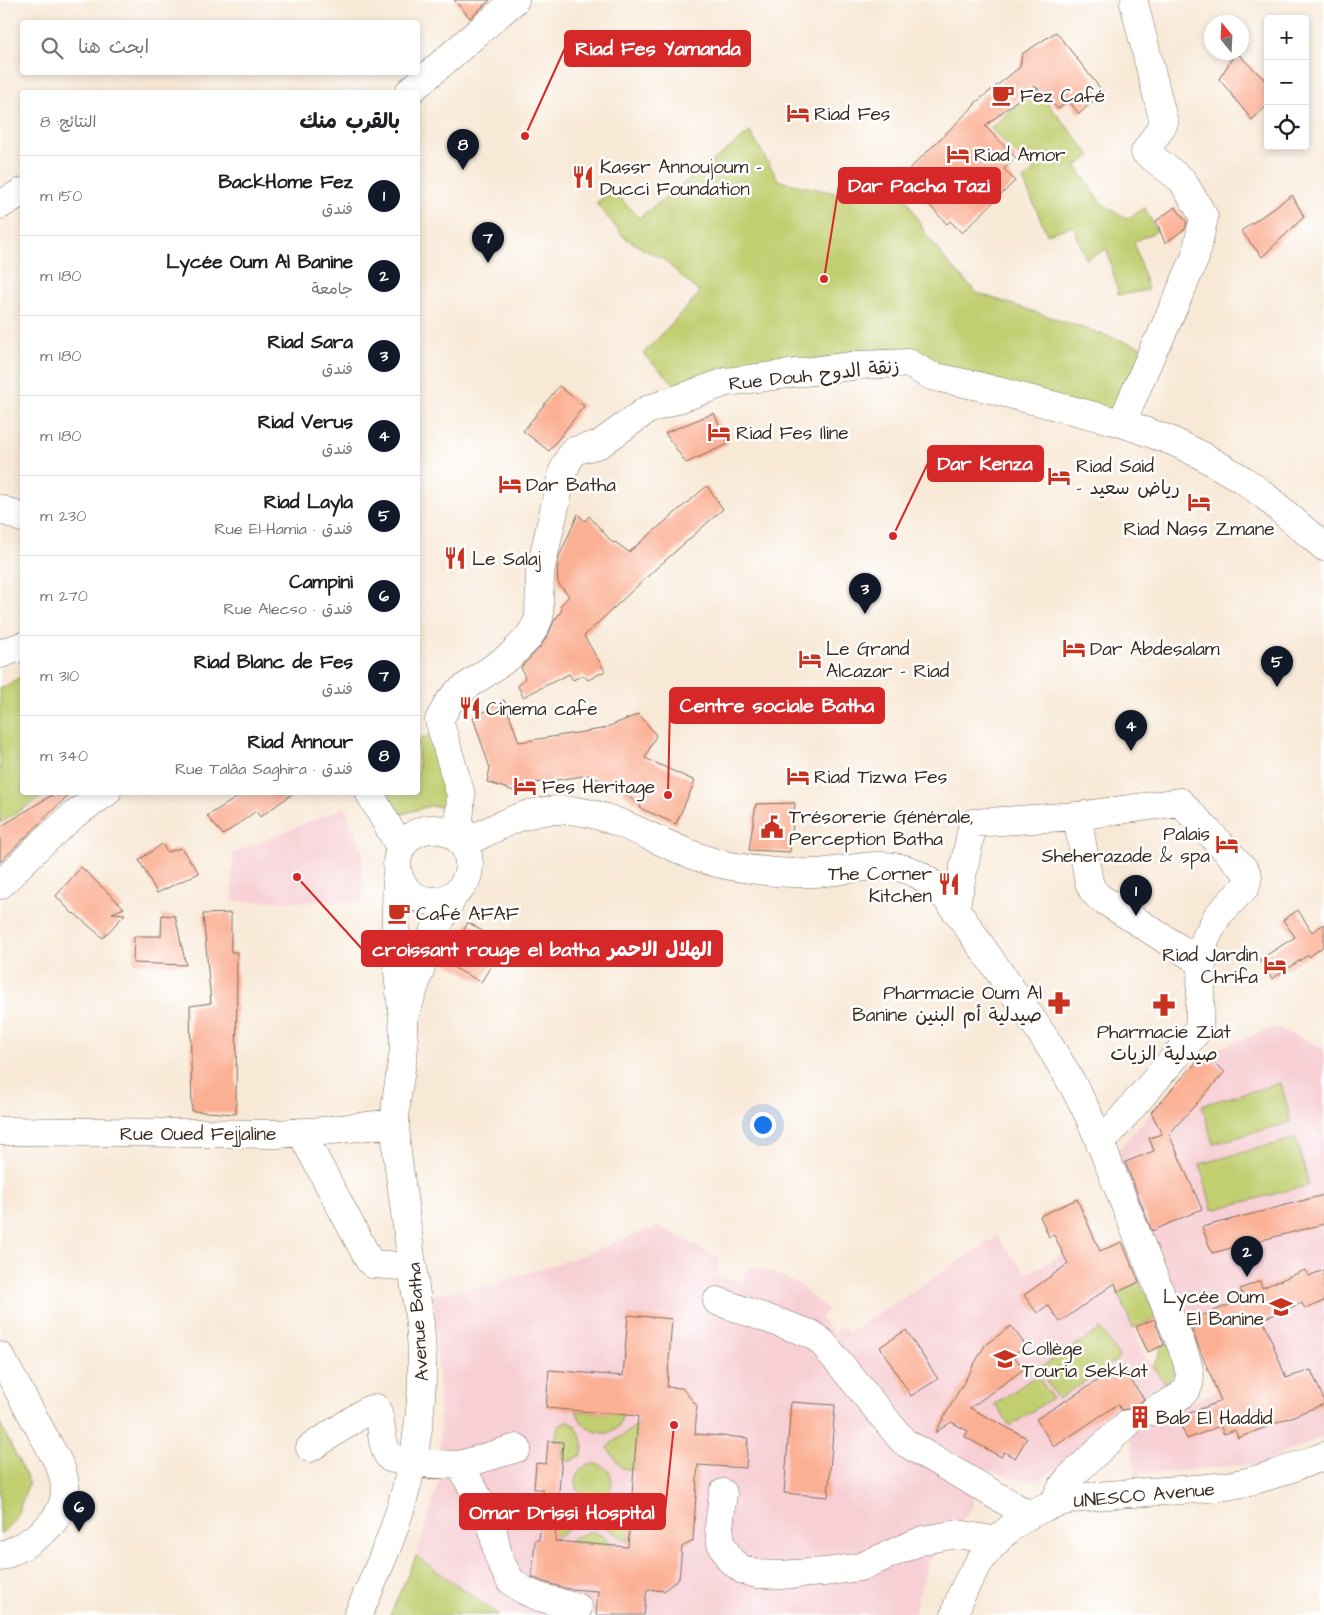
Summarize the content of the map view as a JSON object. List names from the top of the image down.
{
  "streets": {
    "street": [
      "Rue Douh زنقة الدوح",
      "Rue Oued Fejjaline",
      "Avenue Batha",
      "UNESCO Avenue"
    ]
  },
  "crossings": [
    ["Rue Douh زنقة الدوح", "Avenue Batha"],
    ["Rue Oued Fejjaline", "Avenue Batha"]
  ],
  "places": {
    "cafe": ["Fez Café", "Café AFAF"],
    "hotel": [
      "Riad Fes",
      "Riad Amor",
      "Riad Fes Iline",
      "Riad Said - رياض سعيد",
      "Dar Batha",
      "Riad Nass Zmane",
      "Dar Abdesalam",
      "Le Grand Alcazar - Riad",
      "Riad Tizwa Fes",
      "Fes Heritage",
      "Palais Sheherazade & spa",
      "Riad Jardin Chrifa"
    ],
    "other": [
      "Riad Fes Yamanda",
      "Dar Pacha Tazi",
      "Dar Kenza",
      "Centre sociale Batha",
      "croissant rouge el batha الهلال الاحمر",
      "Omar Drissi Hospital"
    ],
    "restaurant": [
      "Kassr Annoujoum - Ducci Foundation",
      "Le Salaj",
      "Cinema cafe",
      "The Corner Kitchen"
    ],
    "public building": ["Trésorerie Générale, Perception Batha"],
    "pharmacy": ["Pharmacie Oum Al Banine صيدلية أم البنين", "Pharmacie Ziat صيدلية الزيات"],
    "school or university": ["Lycée Oum El Banine", "Collège Touria Sekkat"],
    "building": ["Bab El Haddid"]
  },
  "north": "top",
  "page": {
    "map_buttons": ["+", "−"],
    "search": "ابحث هنا",
    "heading": ["بالقرب منك", "النتائج: 8"],
    "pins": [
      "8",
      "7",
      "3",
      "5",
      "4",
      "1",
      "2",
      "6"
    ],
    "list": [
      {
        "mark": "1",
        "name": "BackHome Fez",
        "note": "فندق",
        "value": "150 m"
      },
      {
        "mark": "2",
        "name": "Lycée Oum Al Banine",
        "note": "جامعة",
        "value": "180 m"
      },
      {
        "mark": "3",
        "name": "Riad Sara",
        "note": "فندق",
        "value": "180 m"
      },
      {
        "mark": "4",
        "name": "Riad Verus",
        "note": "فندق",
        "value": "180 m"
      },
      {
        "mark": "5",
        "name": "Riad Layla",
        "note": "فندق · Rue El-Hamia",
        "value": "230 m"
      },
      {
        "mark": "6",
        "name": "Campini",
        "note": "فندق · Rue Alecso",
        "value": "270 m"
      },
      {
        "mark": "7",
        "name": "Riad Blanc de Fes",
        "note": "فندق",
        "value": "310 m"
      },
      {
        "mark": "8",
        "name": "Riad Annour",
        "note": "فندق · Rue Talâa Saghira",
        "value": "340 m"
      }
    ]
  }
}
